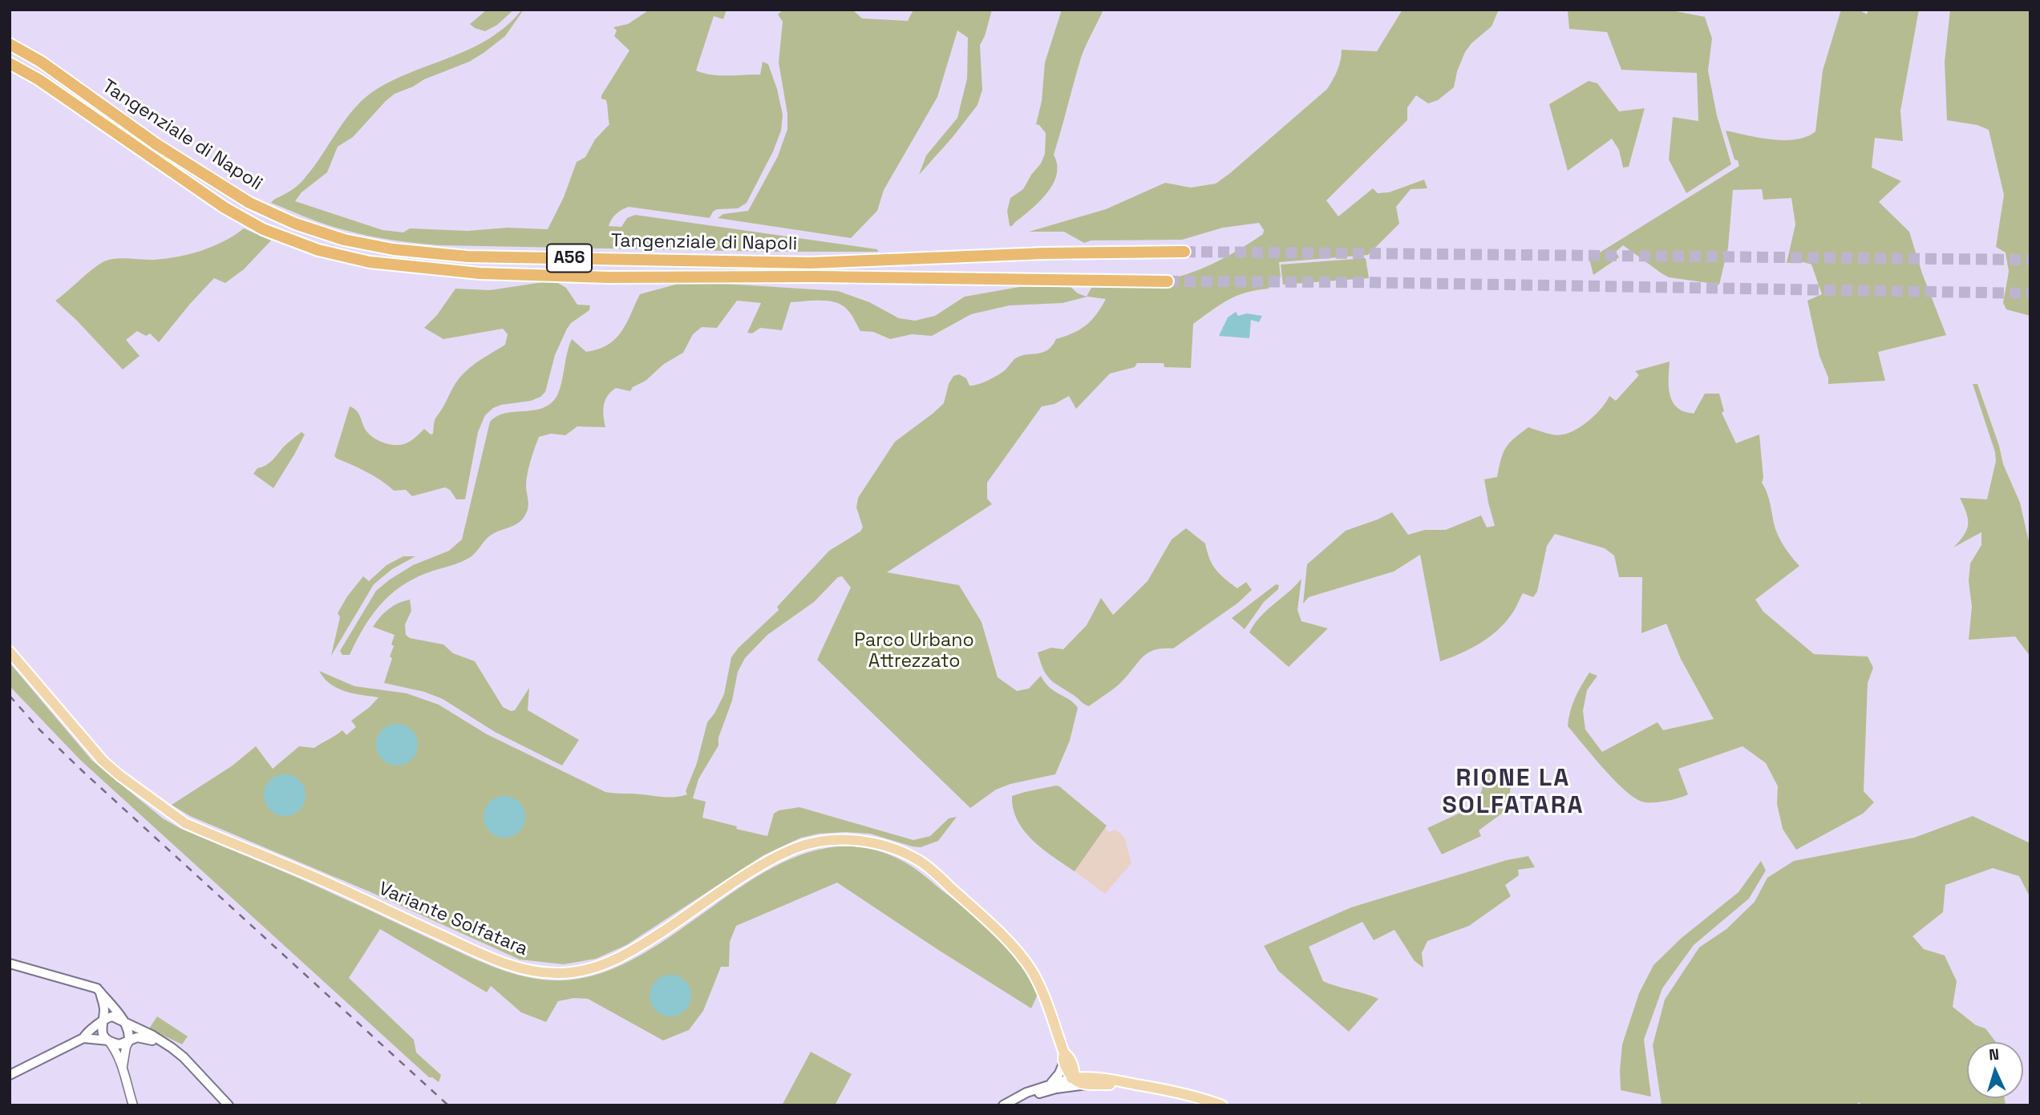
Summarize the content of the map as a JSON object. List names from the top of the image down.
{
  "streets": {
    "highway": ["Tangenziale di Napoli", "A56"],
    "main road": ["Variante Solfatara"]
  },
  "districts": ["RIONE LA SOLFATARA"],
  "parks": ["Parco Urbano Attrezzato"],
  "north": "top"
}
